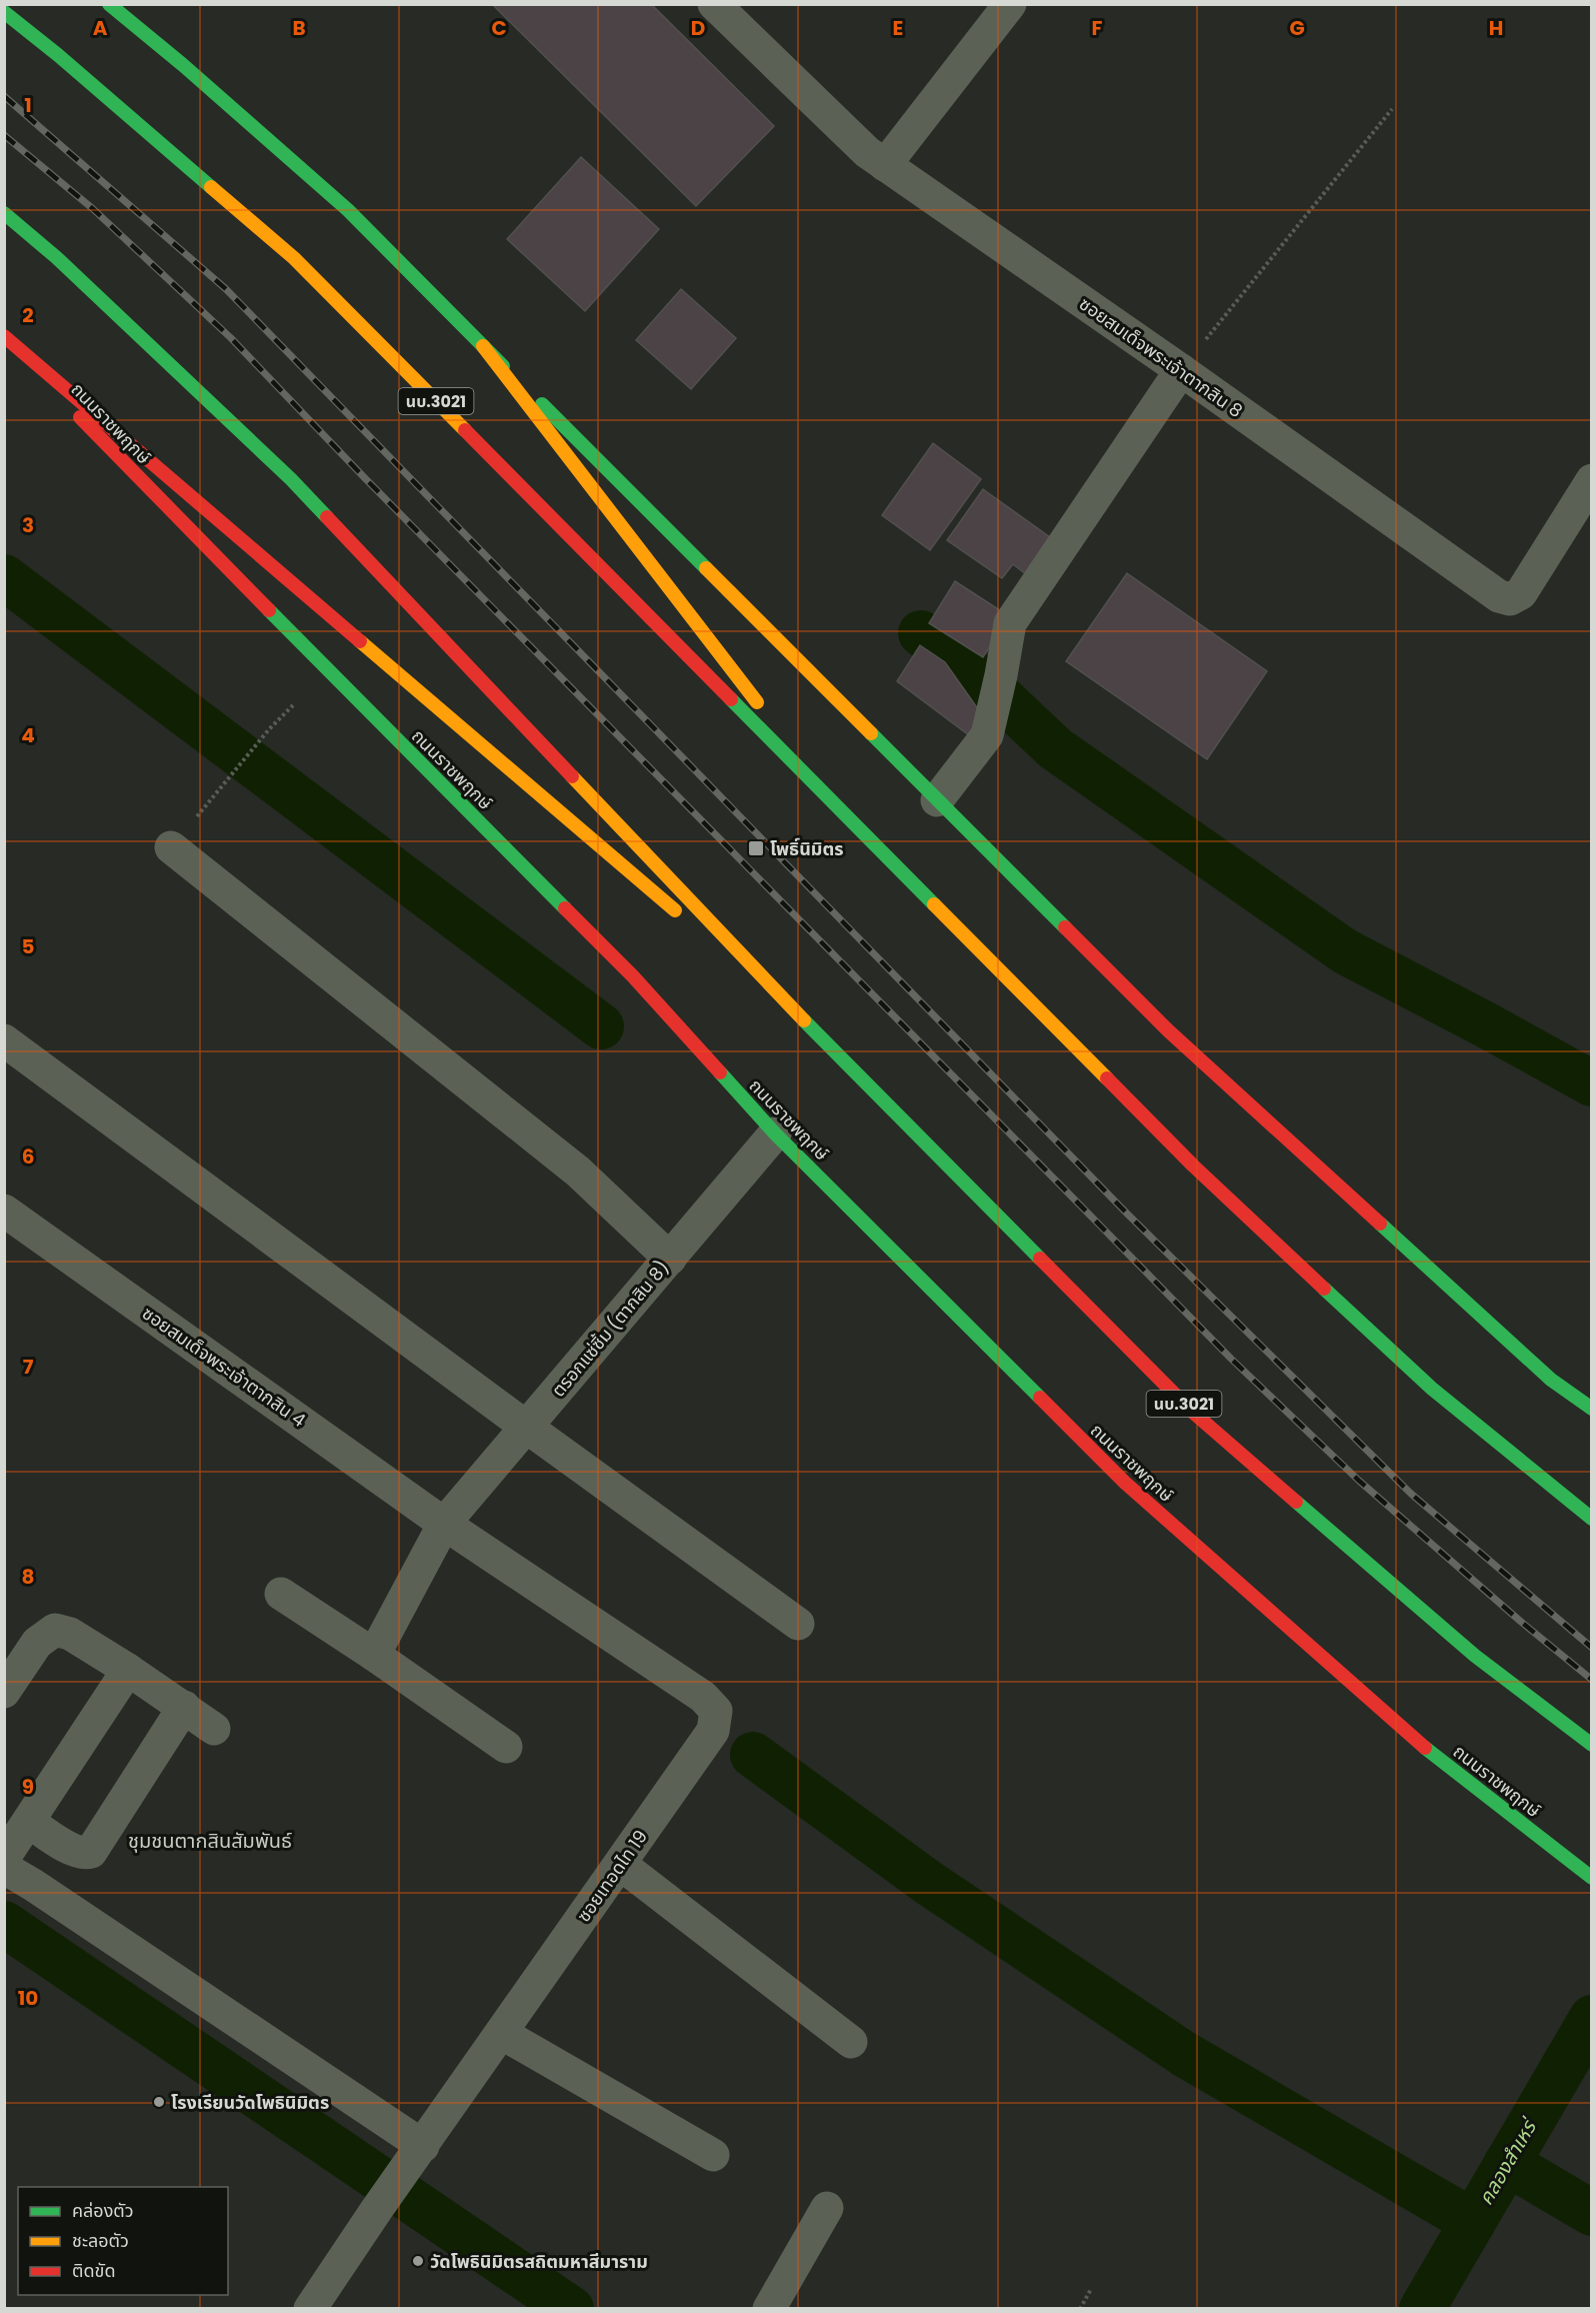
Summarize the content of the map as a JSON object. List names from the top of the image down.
{
  "streets": {
    "main road": ["นบ.3021", "ถนนราชพฤกษ์"],
    "street": [
      "ซอยสมเด็จพระเจ้าตากสิน 8",
      "ตรอกแซ่ซิ้ม (ตากสิน 8)",
      "ซอยสมเด็จพระเจ้าตากสิน 4",
      "ซอยเทอดไท 19"
    ]
  },
  "crossings": [
    ["ถนนราชพฤกษ์", "ตรอกแซ่ซิ้ม (ตากสิน 8)"],
    ["ตรอกแซ่ซิ้ม (ตากสิน 8)", "ซอยสมเด็จพระเจ้าตากสิน 4"],
    ["ตรอกแซ่ซิ้ม (ตากสิน 8)", "ซอยเทอดไท 19"],
    ["ซอยสมเด็จพระเจ้าตากสิน 4", "ซอยเทอดไท 19"]
  ],
  "districts": ["ชุมชนตากสินสัมพันธ์"],
  "water": ["คลองสำเหร่"],
  "places": {
    "transit": ["โพธิ์นิมิตร"],
    "other": ["โรงเรียนวัดโพธินิมิตร", "วัดโพธินิมิตรสถิตมหาสีมาราม"]
  },
  "legend": ["คล่องตัว", "ชะลอตัว", "ติดขัด"],
  "grid": {
    "columns": [
      "A",
      "B",
      "C",
      "D",
      "E",
      "F",
      "G",
      "H"
    ],
    "rows": [
      "1",
      "2",
      "3",
      "4",
      "5",
      "6",
      "7",
      "8",
      "9",
      "10"
    ]
  }
}
